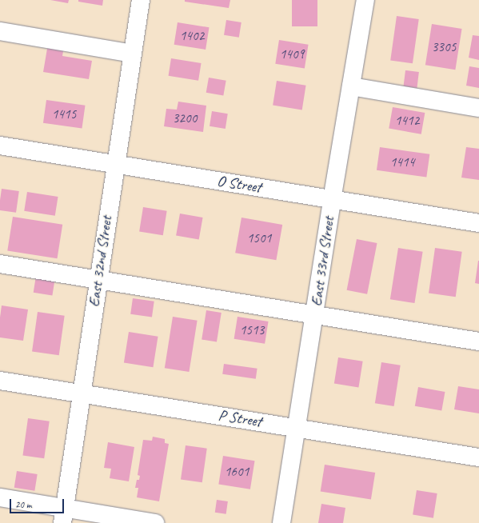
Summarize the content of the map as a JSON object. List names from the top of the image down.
{
  "streets": {
    "street": [
      "O Street",
      "East 32nd Street",
      "East 33rd Street",
      "P Street"
    ]
  },
  "crossings": [
    ["O Street", "East 32nd Street"],
    ["O Street", "East 33rd Street"],
    ["East 32nd Street", "P Street"],
    ["East 33rd Street", "P Street"]
  ],
  "house_numbers": [
    "1402",
    "3305",
    "1409",
    "1415",
    "3200",
    "1412",
    "1414",
    "1501",
    "1513",
    "1601"
  ],
  "scale_bar": "20 m"
}
